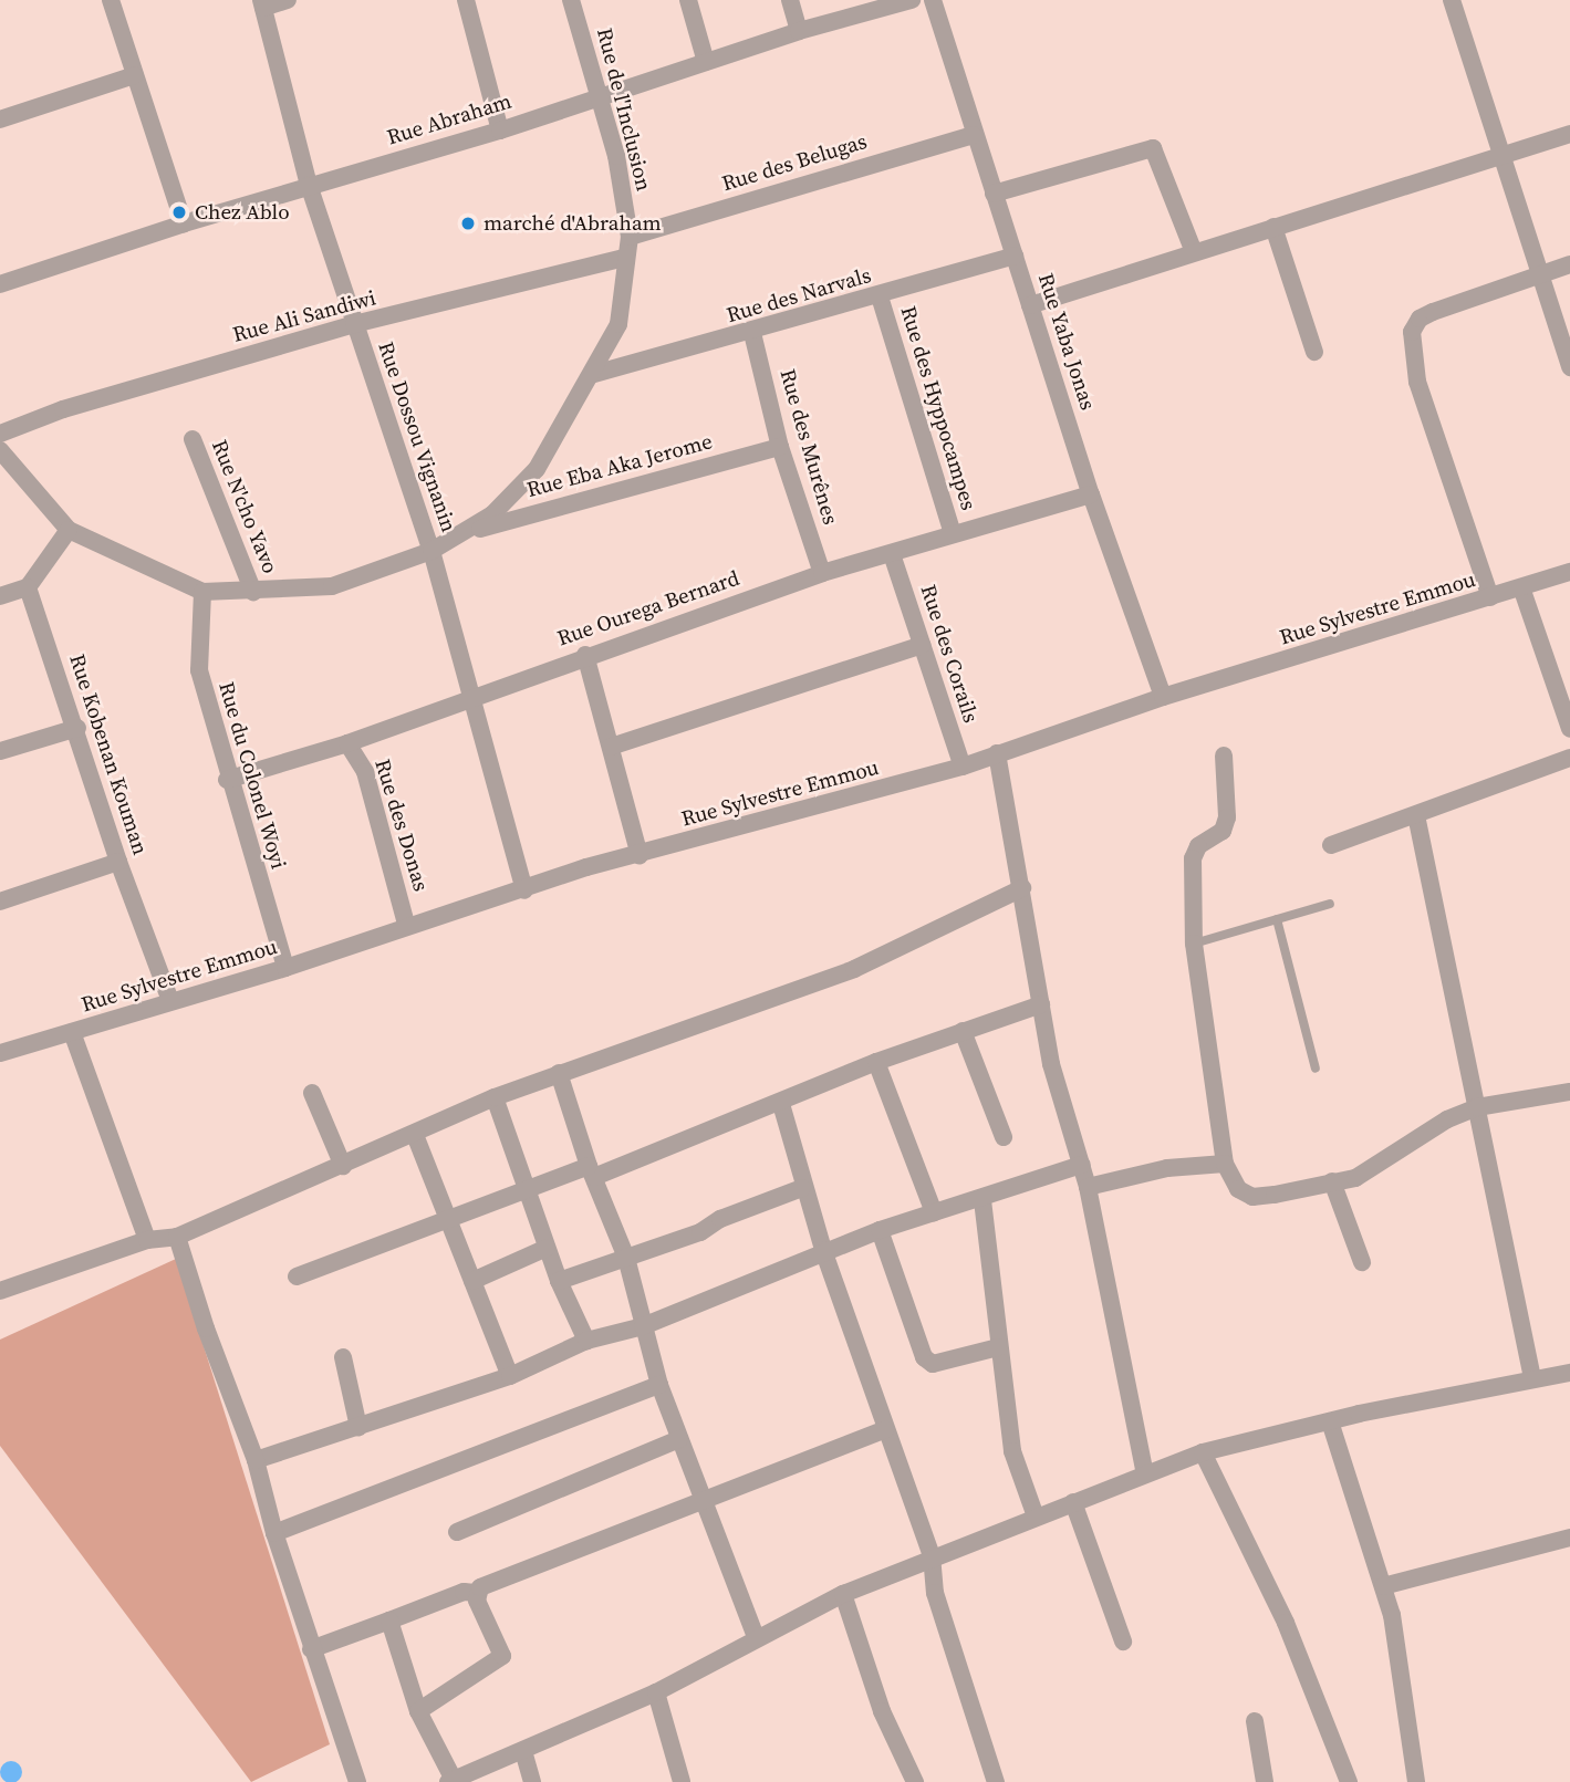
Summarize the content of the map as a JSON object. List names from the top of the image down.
{
  "streets": {
    "street": [
      "Rue de l'Inclusion",
      "Rue Abraham",
      "Rue des Belugas",
      "Rue des Narvals",
      "Rue Ali Sandiwi",
      "Rue Yaba Jonas",
      "Rue des Hyppocampes",
      "Rue Dossou Vignanin",
      "Rue des Murênes",
      "Rue Eba Aka Jerome",
      "Rue N'cho Yavo",
      "Rue Ourega Bernard",
      "Rue Sylvestre Emmou",
      "Rue des Corails",
      "Rue Kobenan Kouman",
      "Rue du Colonel Woyi",
      "Rue des Donas"
    ]
  },
  "crossings": [
    ["Rue de l'Inclusion", "Rue Abraham"],
    ["Rue de l'Inclusion", "Rue des Belugas"],
    ["Rue de l'Inclusion", "Rue des Narvals"],
    ["Rue de l'Inclusion", "Rue Ali Sandiwi"],
    ["Rue de l'Inclusion", "Rue Dossou Vignanin"],
    ["Rue de l'Inclusion", "Rue Eba Aka Jerome"],
    ["Rue de l'Inclusion", "Rue N'cho Yavo"],
    ["Rue de l'Inclusion", "Rue du Colonel Woyi"],
    ["Rue Abraham", "Rue Dossou Vignanin"],
    ["Rue des Belugas", "Rue Yaba Jonas"],
    ["Rue des Narvals", "Rue Yaba Jonas"],
    ["Rue des Narvals", "Rue des Hyppocampes"],
    ["Rue des Narvals", "Rue des Murênes"],
    ["Rue Ali Sandiwi", "Rue Dossou Vignanin"],
    ["Rue Yaba Jonas", "Rue Ourega Bernard"],
    ["Rue Yaba Jonas", "Rue Sylvestre Emmou"],
    ["Rue des Hyppocampes", "Rue Ourega Bernard"],
    ["Rue Dossou Vignanin", "Rue Ourega Bernard"],
    ["Rue Dossou Vignanin", "Rue Sylvestre Emmou"],
    ["Rue des Murênes", "Rue Eba Aka Jerome"],
    ["Rue des Murênes", "Rue Ourega Bernard"],
    ["Rue Ourega Bernard", "Rue des Corails"],
    ["Rue Ourega Bernard", "Rue du Colonel Woyi"],
    ["Rue Ourega Bernard", "Rue des Donas"],
    ["Rue Sylvestre Emmou", "Rue des Corails"],
    ["Rue Sylvestre Emmou", "Rue Kobenan Kouman"],
    ["Rue Sylvestre Emmou", "Rue du Colonel Woyi"],
    ["Rue Sylvestre Emmou", "Rue des Donas"]
  ],
  "places": ["Chez Ablo", "marché d'Abraham"]
}
